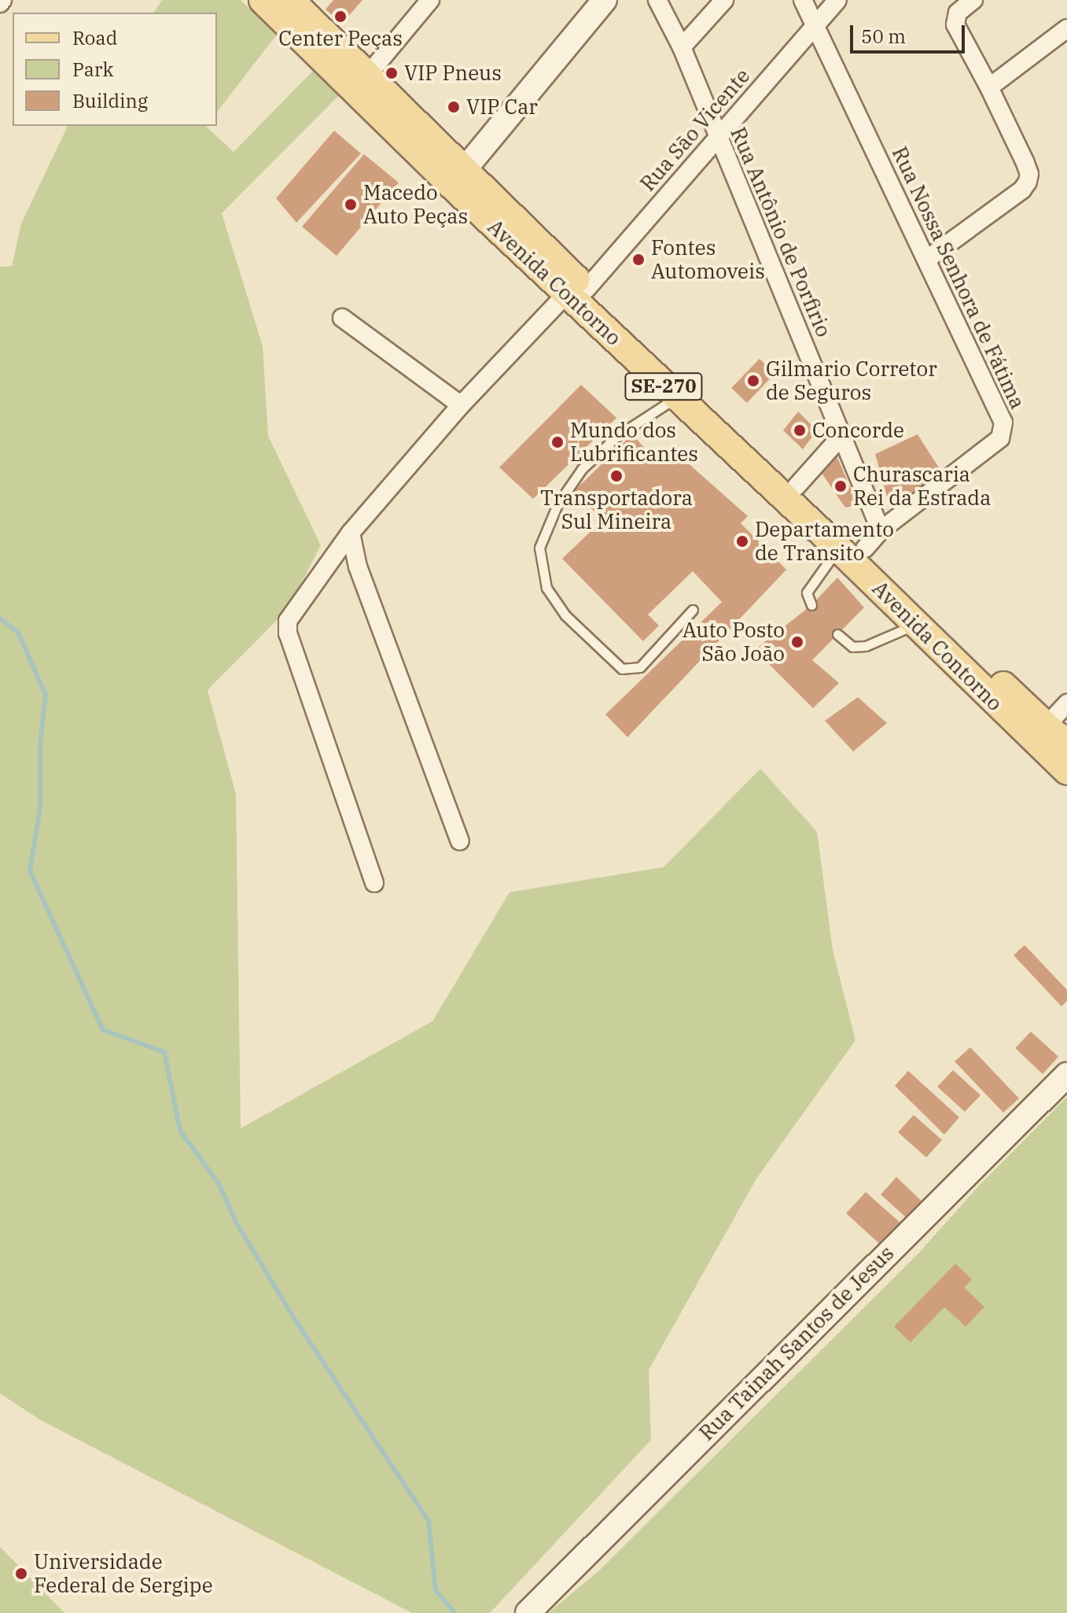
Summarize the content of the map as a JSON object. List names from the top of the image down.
{
  "streets": {
    "main road": ["Avenida Contorno", "SE-270"],
    "street": [
      "Rua São Vicente",
      "Rua Antônio de Porfirio",
      "Rua Nossa Senhora de Fátima",
      "Rua Tainah Santos de Jesus"
    ]
  },
  "crossings": [
    ["Rua São Vicente", "Rua Antônio de Porfirio"],
    ["Rua São Vicente", "Rua Nossa Senhora de Fátima"],
    ["Rua São Vicente", "Avenida Contorno"],
    ["Rua Antônio de Porfirio", "Rua Nossa Senhora de Fátima"],
    ["Rua Antônio de Porfirio", "Avenida Contorno"],
    ["Rua Nossa Senhora de Fátima", "Avenida Contorno"]
  ],
  "places": [
    "Center Peças",
    "VIP Pneus",
    "VIP Car",
    "Macedo Auto Peças",
    "Fontes Automoveis",
    "Gilmario Corretor de Seguros",
    "Concorde",
    "Mundo dos Lubrificantes",
    "Transportadora Sul Mineira",
    "Churascaria Rei da Estrada",
    "Departamento de Transito",
    "Auto Posto São João",
    "Universidade Federal de Sergipe"
  ],
  "legend": ["Road", "Park", "Building"],
  "scale_bar": "50 m"
}
